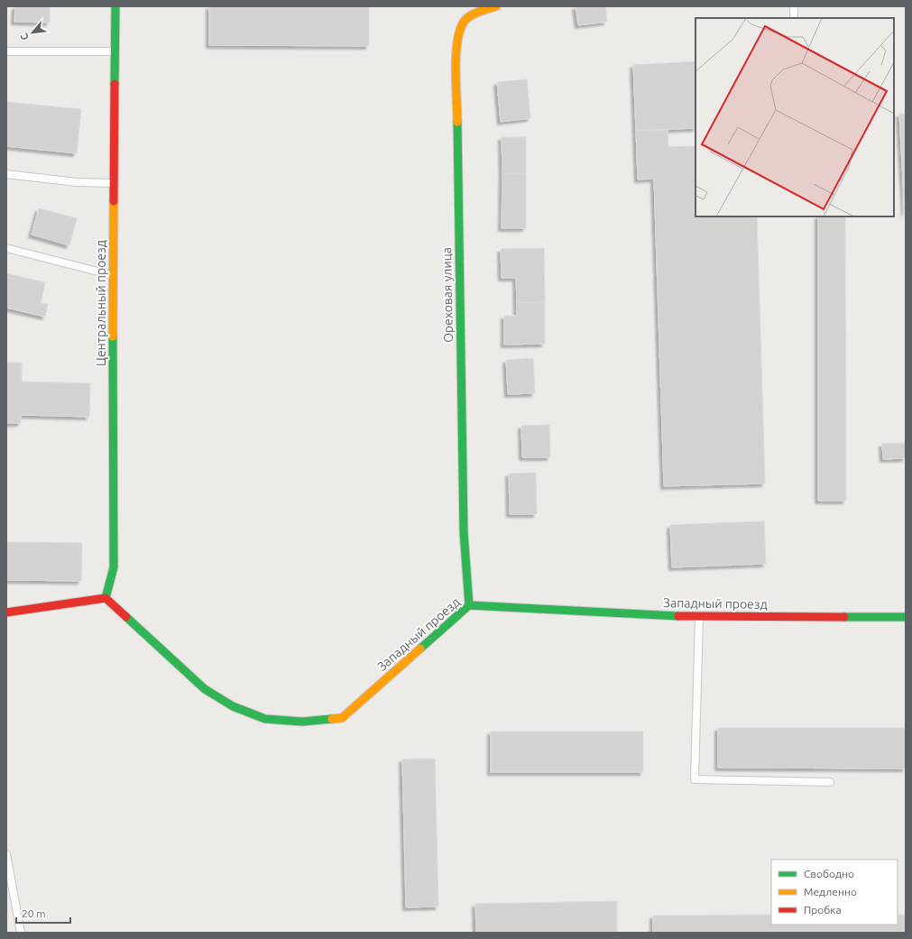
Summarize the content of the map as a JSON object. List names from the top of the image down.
{
  "streets": {
    "street": ["Ореховая улица", "Центральный проезд", "Западный проезд"]
  },
  "crossings": [
    ["Ореховая улица", "Западный проезд"],
    ["Центральный проезд", "Западный проезд"]
  ],
  "legend": ["Свободно", "Медленно", "Пробка"],
  "scale_bar": "20 m",
  "north": "bottom left"
}
